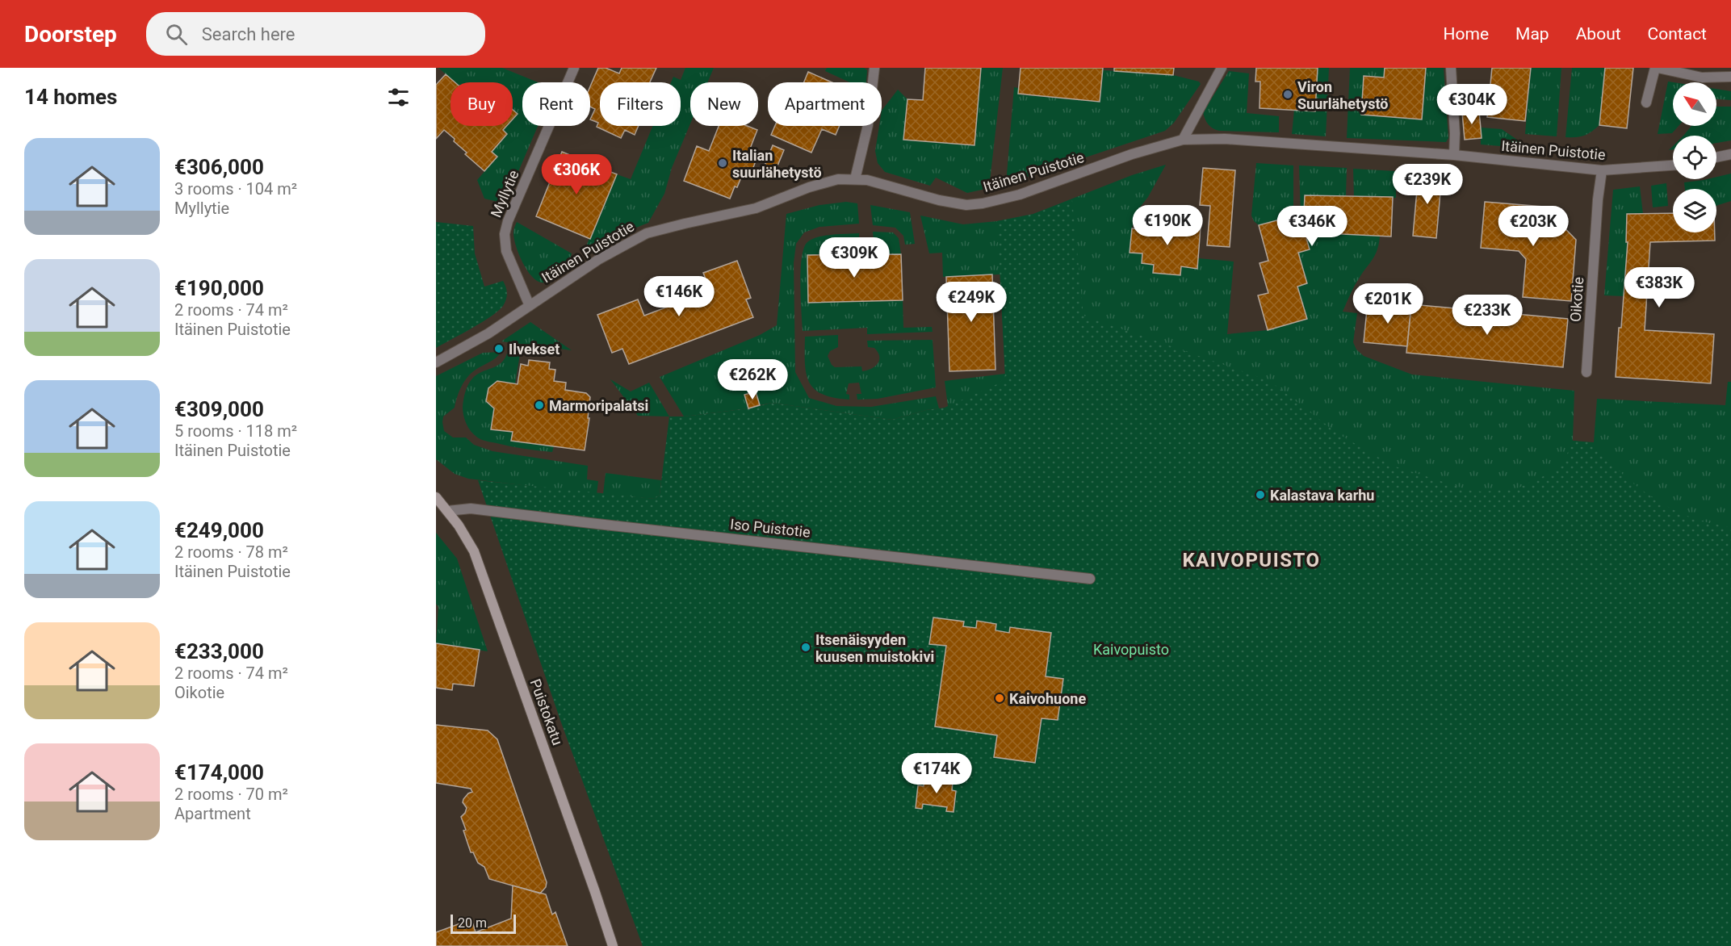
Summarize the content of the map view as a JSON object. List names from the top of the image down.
{
  "streets": {
    "street": [
      "Itäinen Puistotie",
      "Myllytie",
      "Oikotie",
      "Iso Puistotie",
      "Puistokatu"
    ]
  },
  "crossings": [
    ["Itäinen Puistotie", "Myllytie"],
    ["Itäinen Puistotie", "Oikotie"],
    ["Iso Puistotie", "Puistokatu"]
  ],
  "districts": ["KAIVOPUISTO"],
  "parks": ["Kaivopuisto"],
  "places": [
    "Viron Suurlähetystö",
    "Italian suurlähetystö",
    "Ilvekset",
    "Marmoripalatsi",
    "Kalastava karhu",
    "Itsenäisyyden kuusen muistokivi",
    "Kaivohuone"
  ],
  "scale_bar": "20 m",
  "north": "top left",
  "page": {
    "header": "Doorstep",
    "search": "Search here",
    "nav": [
      "Home",
      "Map",
      "About",
      "Contact"
    ],
    "heading": "14 homes",
    "chip": [
      "Buy",
      "Rent",
      "Filters",
      "New",
      "Apartment"
    ],
    "price": [
      "€304K",
      "€306K",
      "€239K",
      "€190K",
      "€346K",
      "€203K",
      "€309K",
      "€383K",
      "€146K",
      "€249K",
      "€201K",
      "€233K",
      "€262K",
      "€174K"
    ],
    "list": [
      {
        "name": "€306,000",
        "note": "3 rooms · 104 m² · Myllytie"
      },
      {
        "name": "€190,000",
        "note": "2 rooms · 74 m² · Itäinen Puistotie"
      },
      {
        "name": "€309,000",
        "note": "5 rooms · 118 m² · Itäinen Puistotie"
      },
      {
        "name": "€249,000",
        "note": "2 rooms · 78 m² · Itäinen Puistotie"
      },
      {
        "name": "€233,000",
        "note": "2 rooms · 74 m² · Oikotie"
      },
      {
        "name": "€174,000",
        "note": "2 rooms · 70 m² · Apartment"
      }
    ],
    "scale": "20 m"
  }
}
